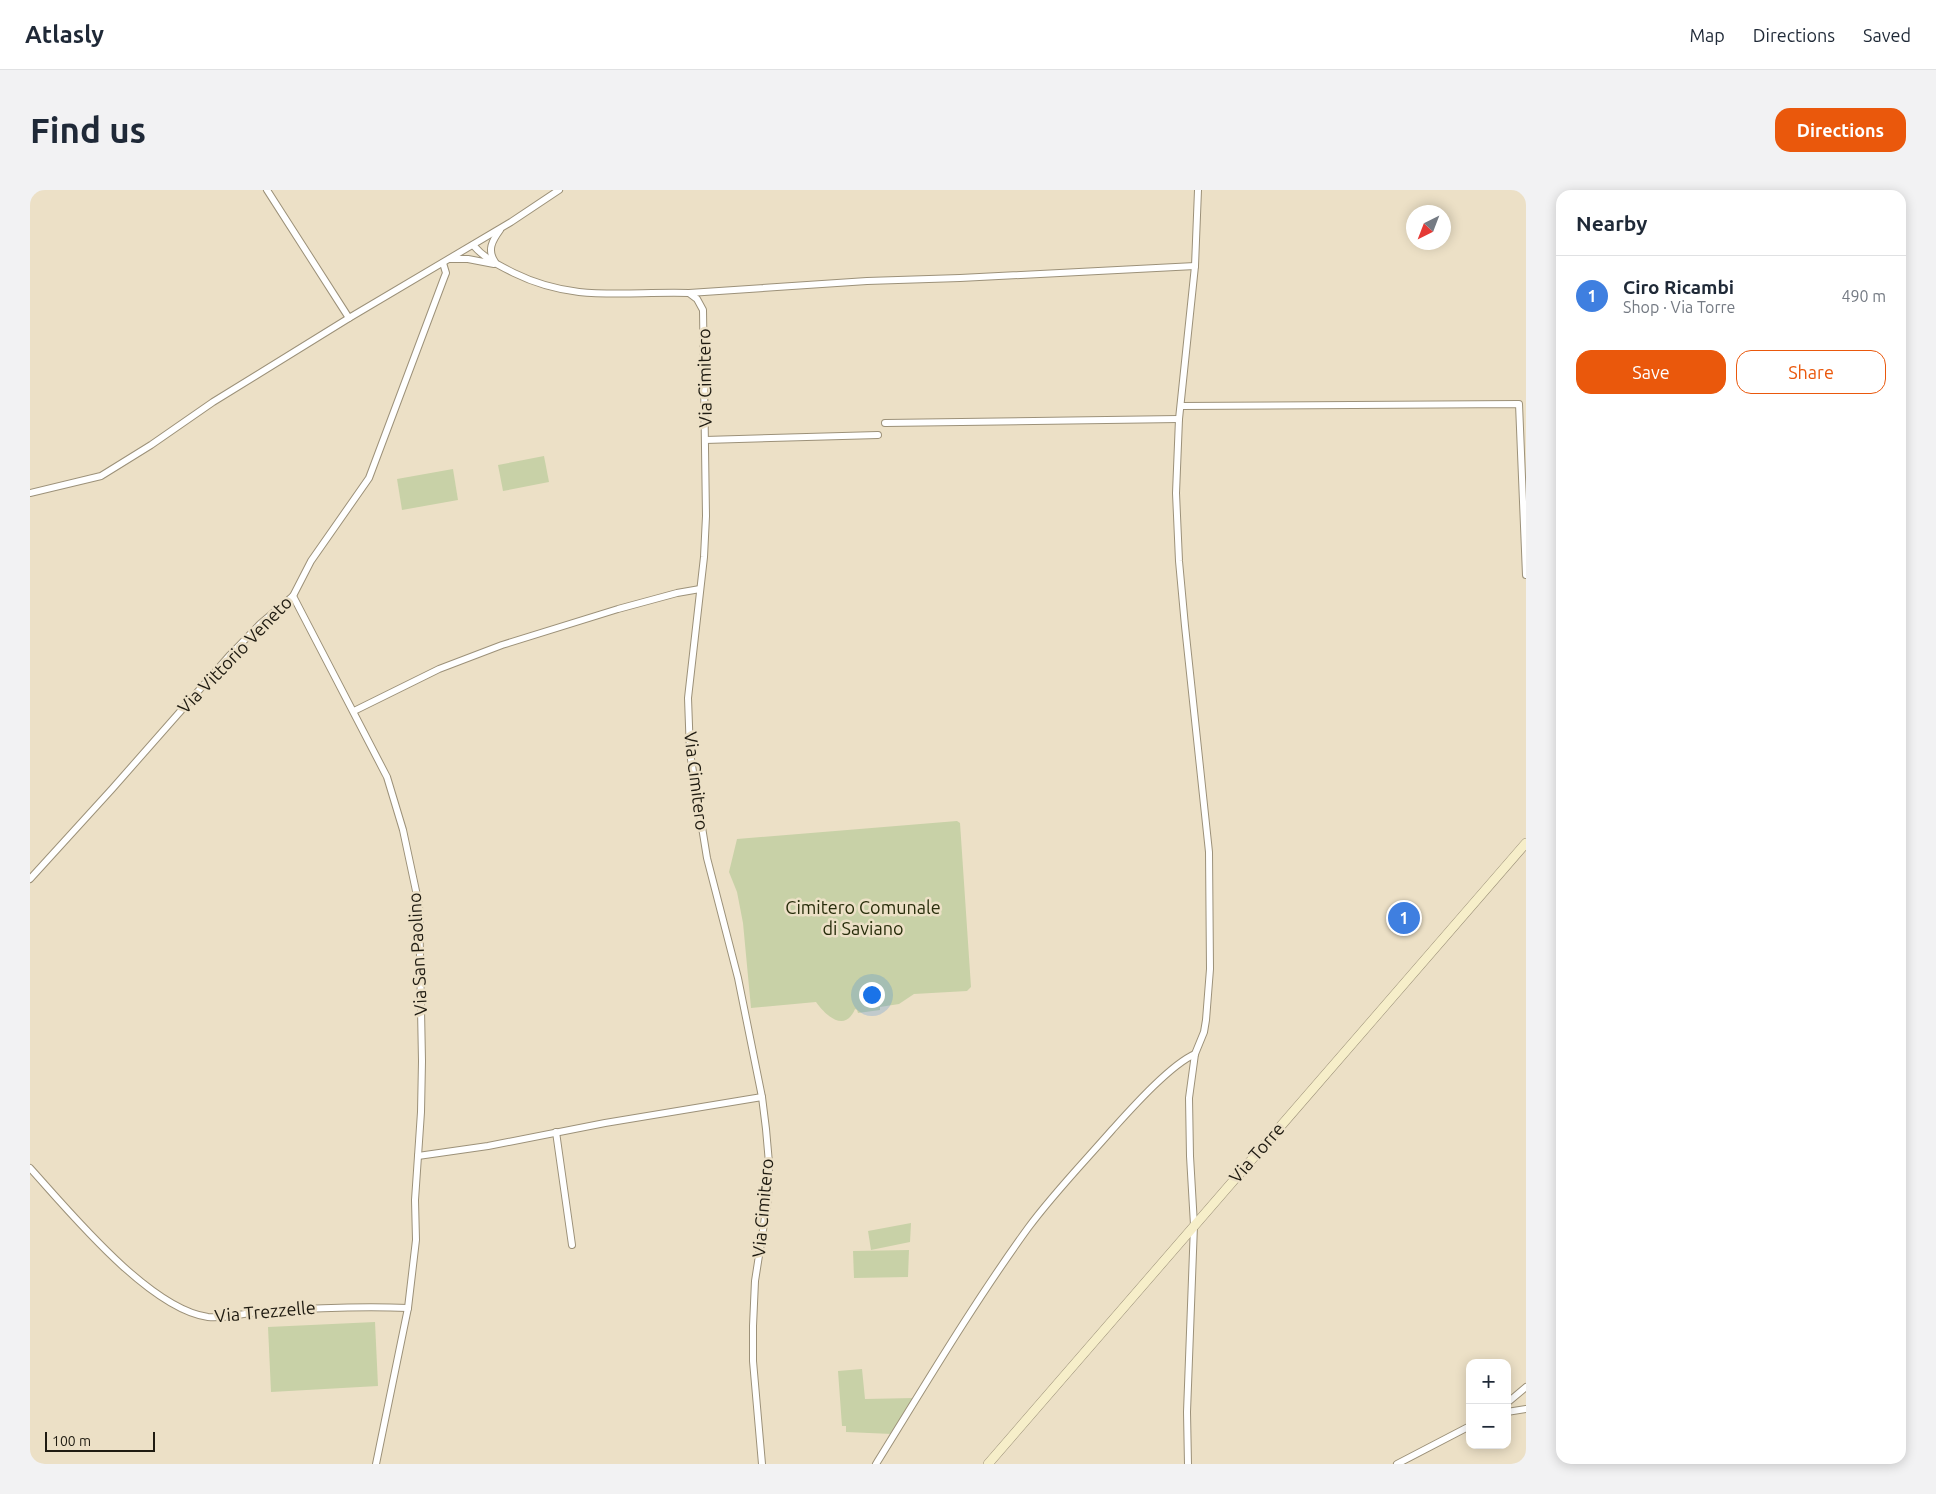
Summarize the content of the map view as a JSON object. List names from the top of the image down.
{
  "streets": {
    "main road": ["Via Torre"],
    "street": [
      "Via Cimitero",
      "Via Vittorio Veneto",
      "Via San Paolino",
      "Via Trezzelle"
    ]
  },
  "crossings": [
    ["Via Vittorio Veneto", "Via San Paolino"],
    ["Via San Paolino", "Via Trezzelle"]
  ],
  "parks": ["Cimitero Comunale di Saviano"],
  "scale_bar": "100 m",
  "north": "bottom left",
  "page": {
    "header": "Atlasly",
    "nav": ["Map", "Directions", "Saved"],
    "buttons": [
      "Directions",
      ["Save", "Share"]
    ],
    "title": "Find us",
    "heading": "Nearby",
    "list": [
      {
        "mark": "1",
        "name": "Ciro Ricambi",
        "note": "Shop · Via Torre",
        "value": "490 m"
      }
    ],
    "pins": "1",
    "map_buttons": ["+", "−"],
    "scale": "100 m"
  }
}
